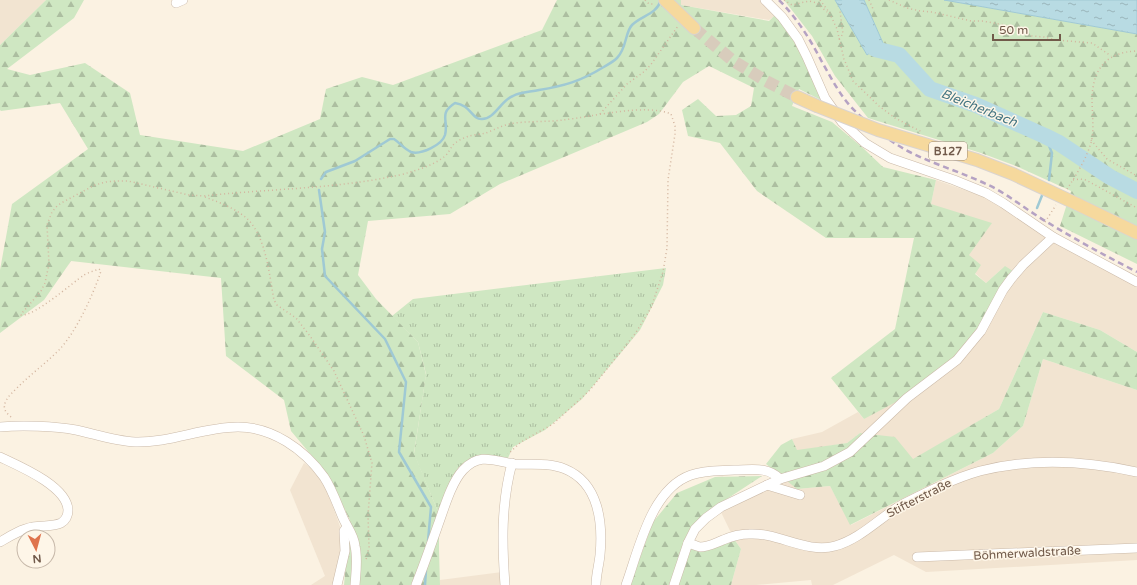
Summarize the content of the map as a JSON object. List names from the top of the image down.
{
  "streets": {
    "main road": ["B127"],
    "street": ["Stifterstraße", "Böhmerwaldstraße"]
  },
  "water": ["Bleicherbach"],
  "scale_bar": "50 m",
  "north": "bottom"
}
